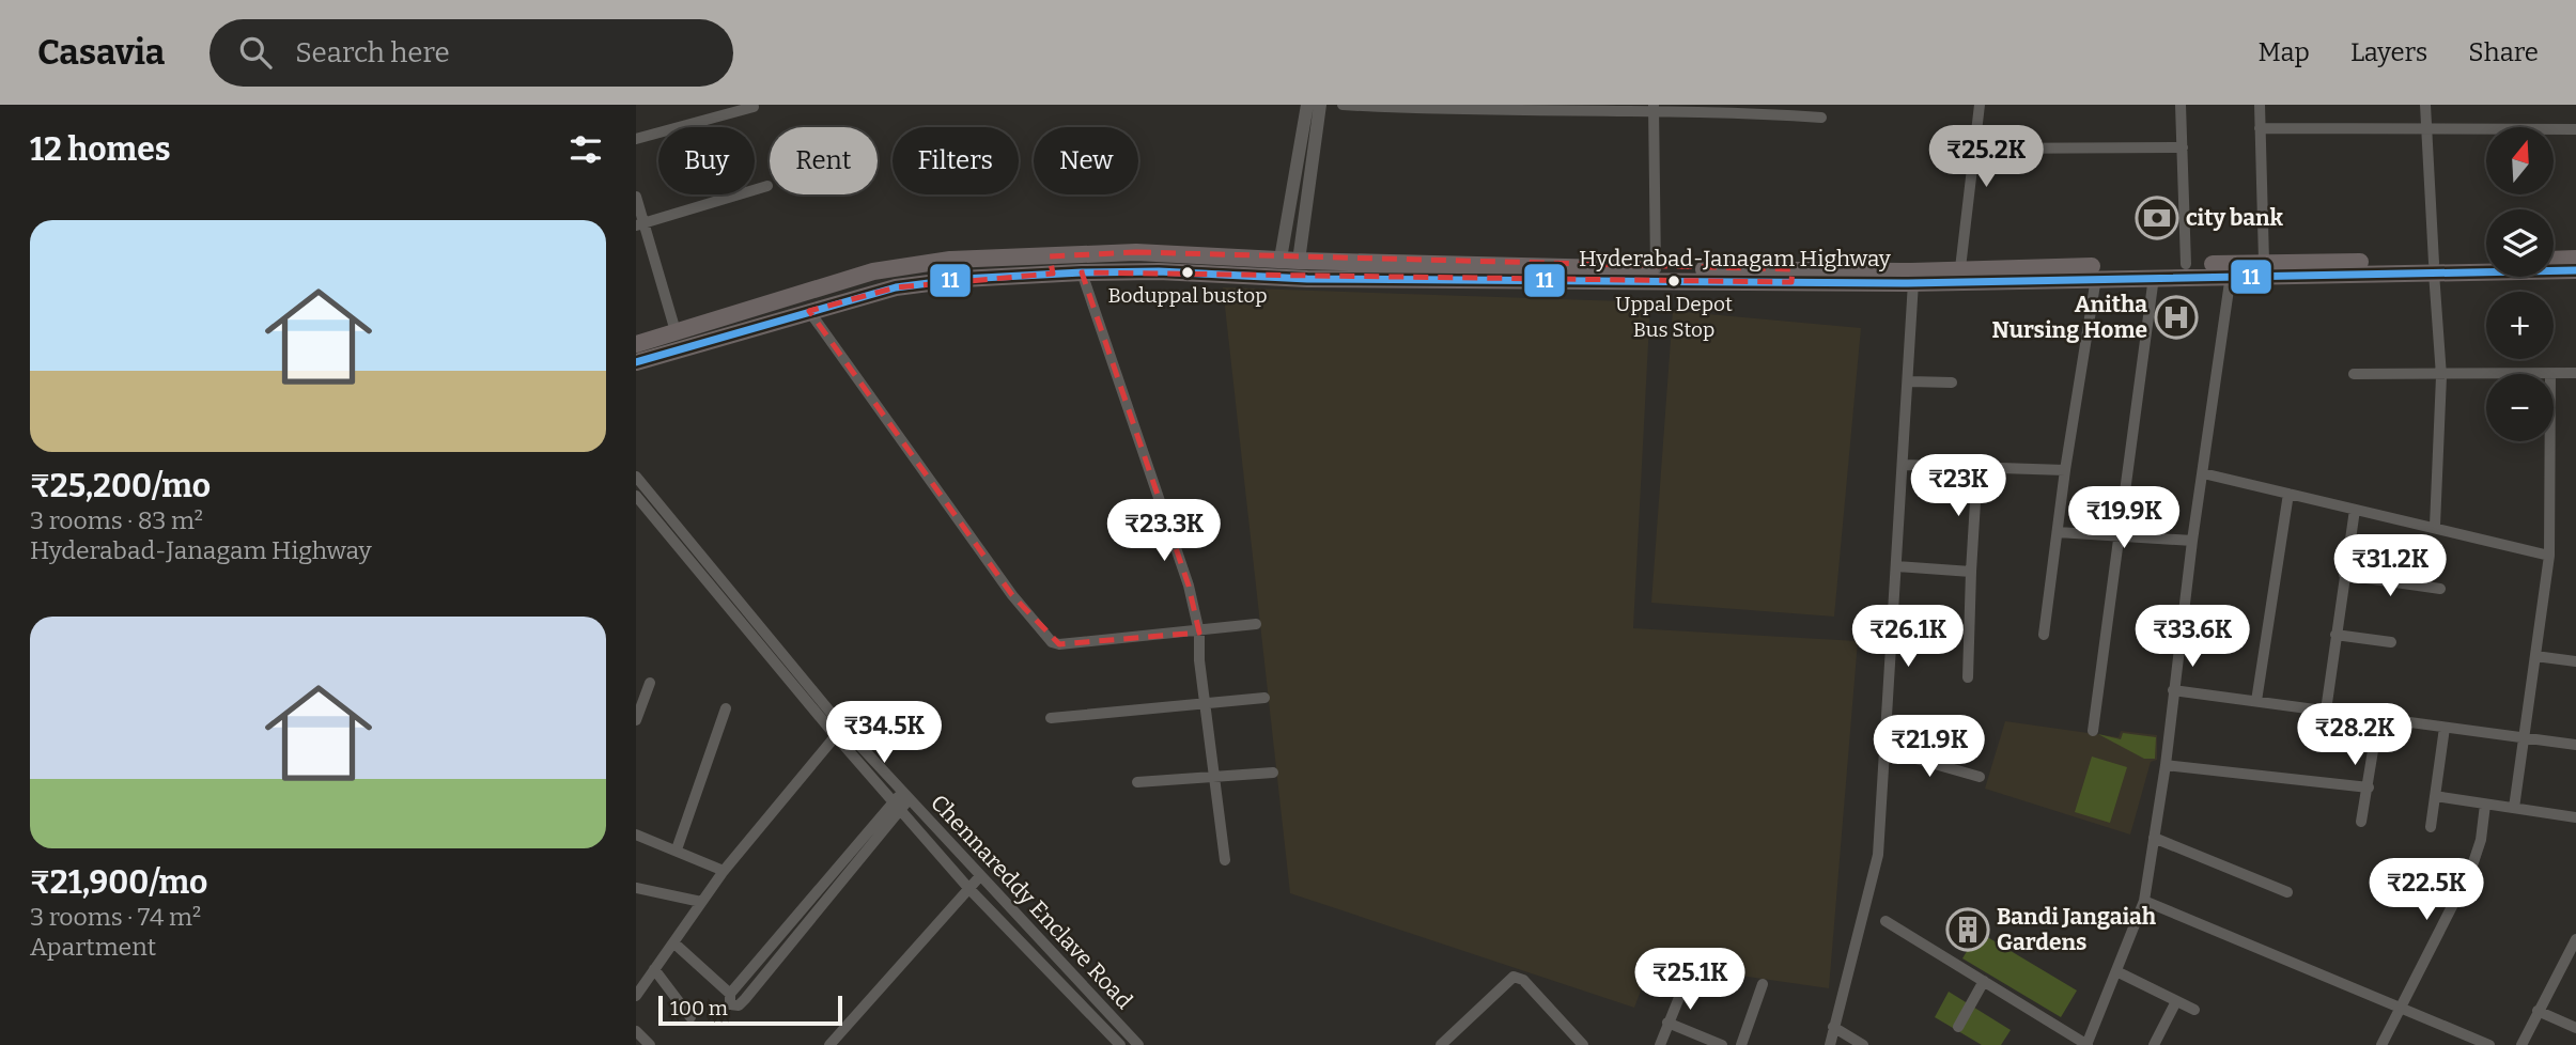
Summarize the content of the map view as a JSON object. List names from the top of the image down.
{
  "streets": {
    "highway": ["Hyderabad-Janagam Highway"],
    "street": ["Chennareddy Enclave Road"]
  },
  "places": {
    "bank": ["city bank"],
    "other": ["Boduppal bustop", "Uppal Depot Bus Stop"],
    "hospital": ["Anitha Nursing Home"],
    "building": ["Bandi Jangaiah Gardens"]
  },
  "lines": ["transit line 11"],
  "scale_bar": "100 m",
  "north": "top",
  "page": {
    "header": "Casavia",
    "search": "Search here",
    "nav": ["Map", "Layers", "Share"],
    "heading": "12 homes",
    "price": [
      "₹25.2K",
      "₹23K",
      "₹19.9K",
      "₹23.3K",
      "₹31.2K",
      "₹26.1K",
      "₹33.6K",
      "₹34.5K",
      "₹28.2K",
      "₹21.9K",
      "₹22.5K",
      "₹25.1K"
    ],
    "map_buttons": ["+", "−"],
    "chip": [
      "Buy",
      "Rent",
      "Filters",
      "New"
    ],
    "list": [
      {
        "name": "₹25,200/mo",
        "note": "3 rooms · 83 m² · Hyderabad-Janagam Highway"
      },
      {
        "name": "₹21,900/mo",
        "note": "3 rooms · 74 m² · Apartment"
      }
    ],
    "scale": "100 m"
  }
}
